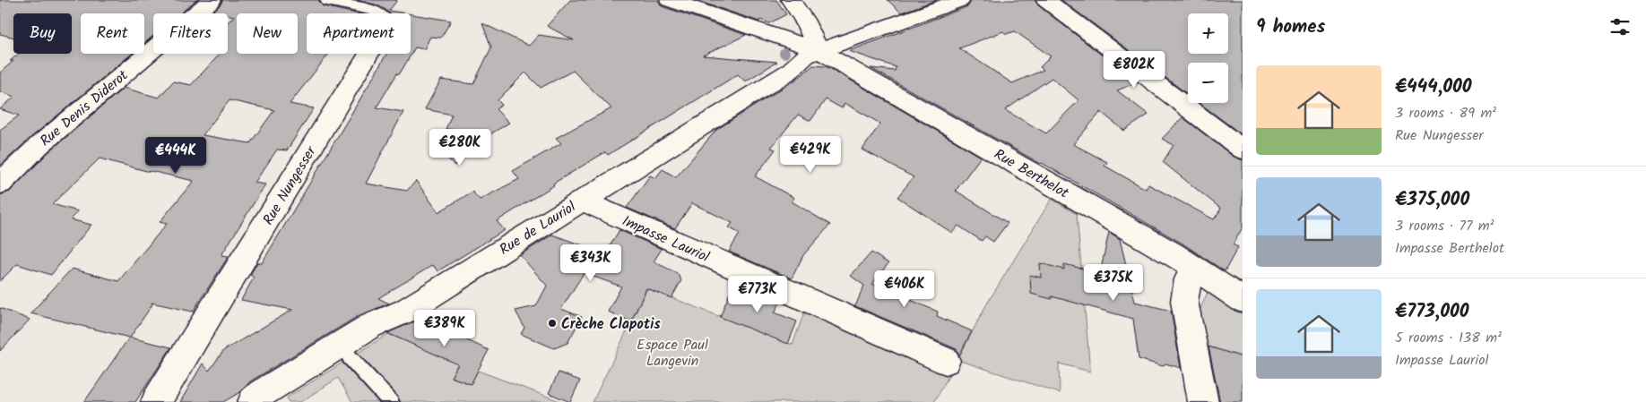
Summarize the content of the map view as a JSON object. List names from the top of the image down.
{
  "streets": {
    "street": [
      "Rue Denis Diderot",
      "Rue Berthelot",
      "Rue Nungesser",
      "Rue de Lauriol",
      "Impasse Lauriol"
    ]
  },
  "crossings": [
    ["Rue Berthelot", "Rue de Lauriol"],
    ["Rue de Lauriol", "Impasse Lauriol"]
  ],
  "parks": ["Espace Paul Langevin"],
  "places": ["Crèche Clapotis"],
  "page": {
    "heading": "9 homes",
    "map_buttons": ["+", "−"],
    "chip": [
      "Buy",
      "Rent",
      "Filters",
      "New",
      "Apartment"
    ],
    "price": [
      "€802K",
      "€280K",
      "€429K",
      "€444K",
      "€343K",
      "€375K",
      "€406K",
      "€773K",
      "€389K"
    ],
    "list": [
      {
        "name": "€444,000",
        "note": "3 rooms · 89 m² · Rue Nungesser"
      },
      {
        "name": "€375,000",
        "note": "3 rooms · 77 m² · Impasse Berthelot"
      },
      {
        "name": "€773,000",
        "note": "5 rooms · 138 m² · Impasse Lauriol"
      }
    ]
  }
}
